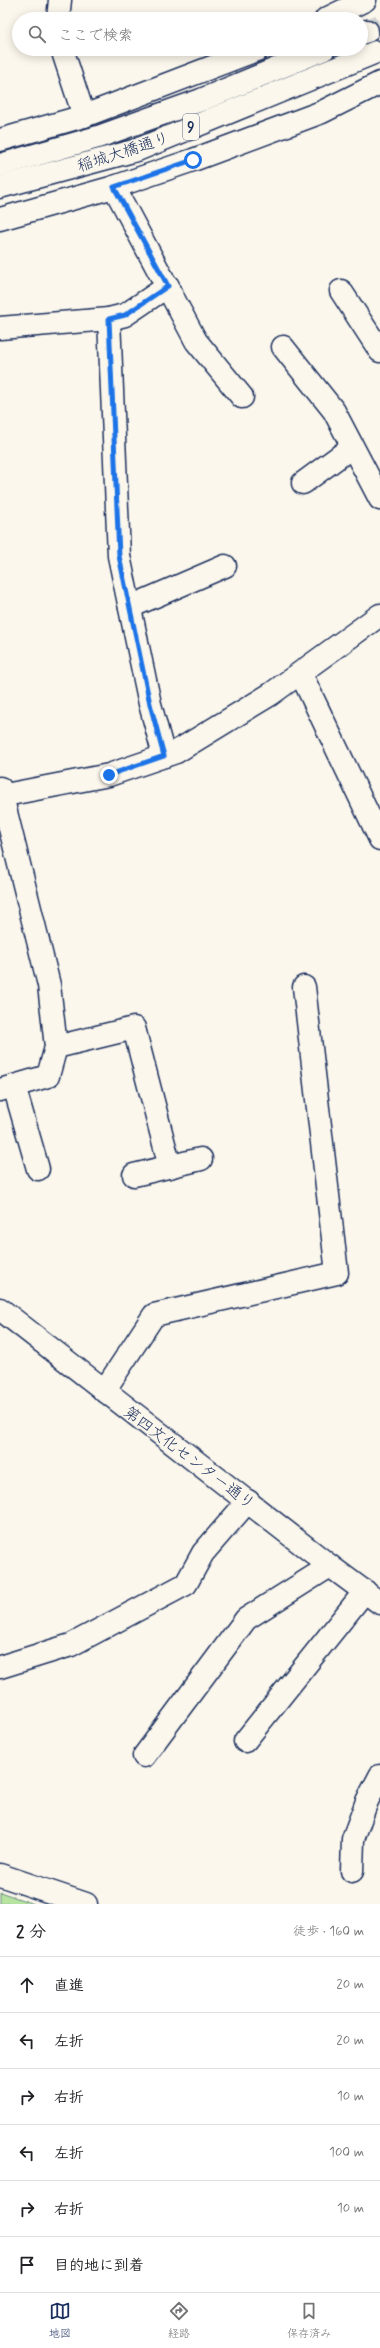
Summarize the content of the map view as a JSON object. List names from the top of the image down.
{
  "streets": {
    "street": ["9", "稲城大橋通り", "第四文化センター通り"]
  },
  "page": {
    "search": "ここで検索",
    "heading": ["2 分", "徒歩 · 160 m"],
    "list": [
      ["直進", "20 m"],
      ["左折", "20 m"],
      ["右折", "10 m"],
      ["左折", "100 m"],
      ["右折", "10 m"],
      "目的地に到着"
    ],
    "nav": ["地図", "経路", "保存済み"]
  }
}
